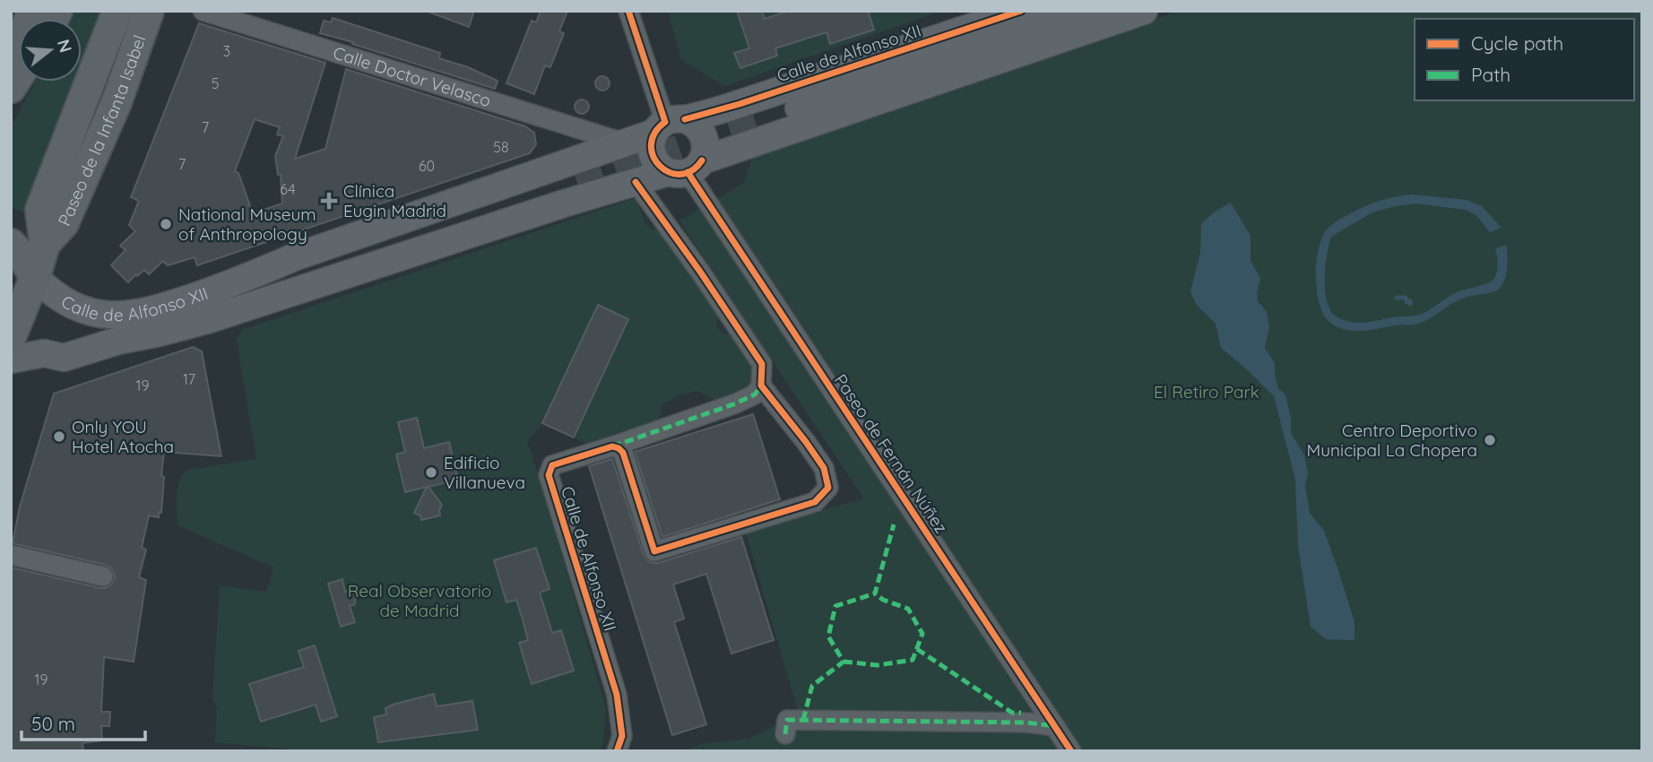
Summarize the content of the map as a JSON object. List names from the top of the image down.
{
  "streets": {
    "main road": ["Calle de Alfonso XII", "Paseo de la Infanta Isabel"],
    "street": ["Calle Doctor Velasco", "Paseo de Fernán Núñez"]
  },
  "crossings": [
    ["Calle de Alfonso XII", "Calle Doctor Velasco"],
    ["Calle de Alfonso XII", "Paseo de la Infanta Isabel"],
    ["Calle de Alfonso XII", "Paseo de Fernán Núñez"]
  ],
  "parks": ["El Retiro Park", "Real Observatorio de Madrid"],
  "places": {
    "health": ["Clínica Eugin Madrid"],
    "other": [
      "National Museum of Anthropology",
      "Only YOU Hotel Atocha",
      "Centro Deportivo Municipal La Chopera",
      "Edificio Villanueva"
    ]
  },
  "house_numbers": [
    "3",
    "5",
    "7",
    "58",
    "7",
    "60",
    "64",
    "17",
    "19",
    "19"
  ],
  "legend": ["Cycle path", "Path"],
  "scale_bar": "50 m",
  "north": "right"
}
